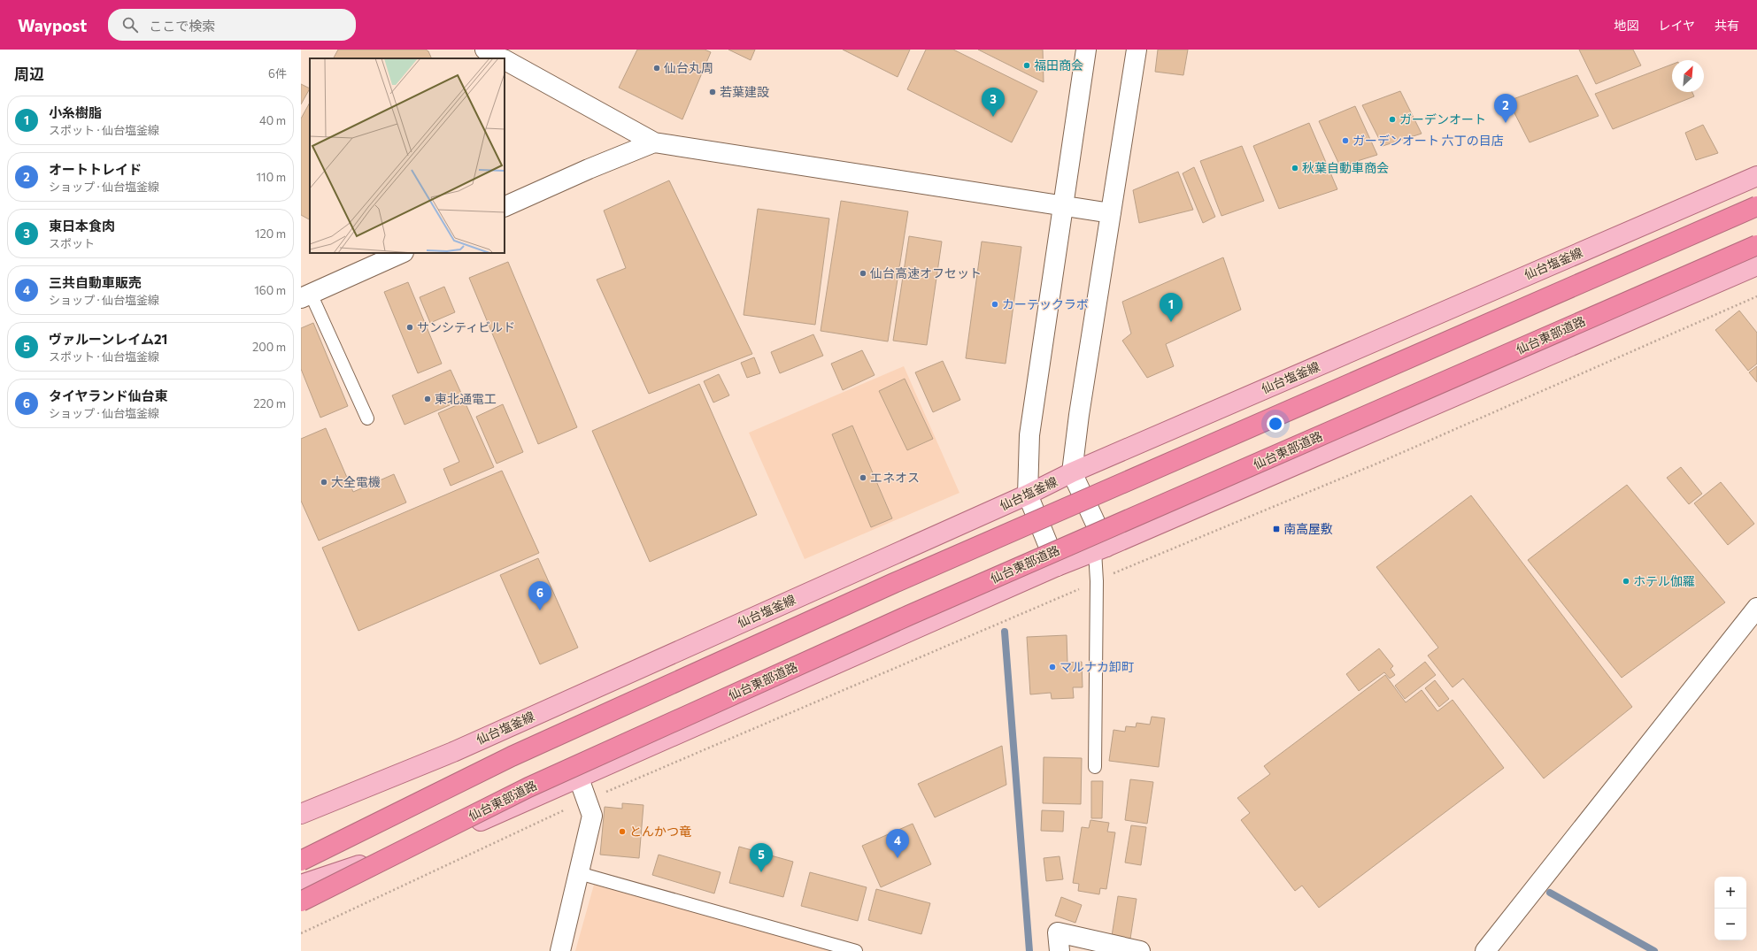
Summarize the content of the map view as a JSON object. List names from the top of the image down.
{
  "streets": {
    "highway": ["仙台東部道路"],
    "main road": ["仙台塩釜線"]
  },
  "places": {
    "other": [
      "福田商会",
      "仙台丸周",
      "若葉建設",
      "ガーデンオート",
      "ガーデンオート 六丁の目店",
      "秋葉自動車商会",
      "仙台高速オフセット",
      "カーテックラボ",
      "サンシティビルド",
      "東北通電工",
      "エネオス",
      "大全電機",
      "ホテル伽羅",
      "マルナカ卸町",
      "とんかつ竜"
    ],
    "transit": ["南高屋敷"]
  },
  "north": "top right",
  "page": {
    "header": "Waypost",
    "search": "ここで検索",
    "nav": ["地図", "レイヤ", "共有"],
    "heading": ["周辺", "6件"],
    "pins": [
      "3",
      "2",
      "1",
      "6",
      "4",
      "5"
    ],
    "list": [
      {
        "mark": "1",
        "name": "小糸樹脂",
        "note": "スポット · 仙台塩釜線",
        "value": "40 m"
      },
      {
        "mark": "2",
        "name": "オートトレイド",
        "note": "ショップ · 仙台塩釜線",
        "value": "110 m"
      },
      {
        "mark": "3",
        "name": "東日本食肉",
        "note": "スポット",
        "value": "120 m"
      },
      {
        "mark": "4",
        "name": "三共自動車販売",
        "note": "ショップ · 仙台塩釜線",
        "value": "160 m"
      },
      {
        "mark": "5",
        "name": "ヴァルーンレイム21",
        "note": "スポット · 仙台塩釜線",
        "value": "200 m"
      },
      {
        "mark": "6",
        "name": "タイヤランド仙台東",
        "note": "ショップ · 仙台塩釜線",
        "value": "220 m"
      }
    ],
    "map_buttons": ["+", "−"]
  }
}
